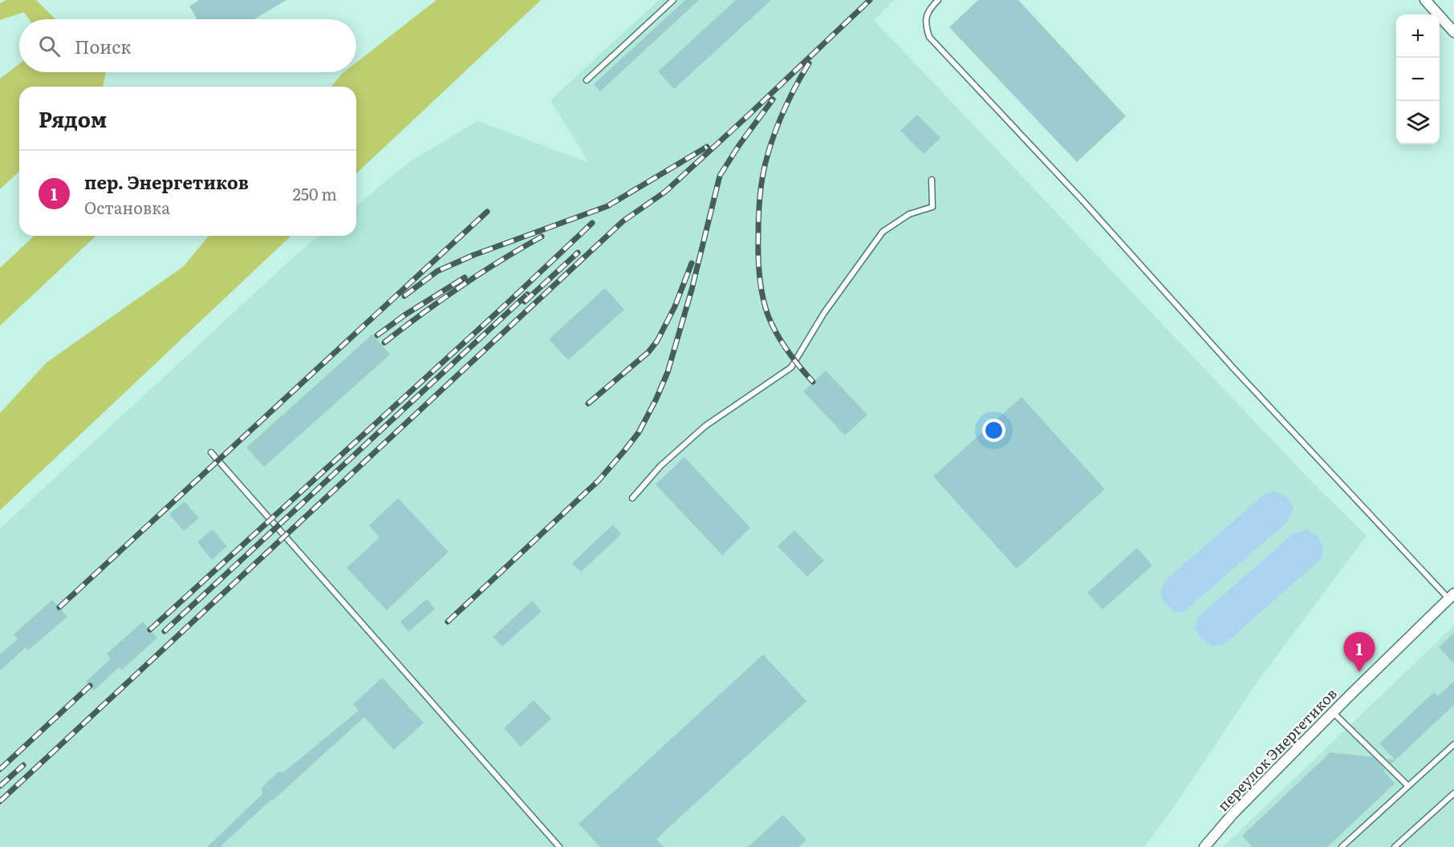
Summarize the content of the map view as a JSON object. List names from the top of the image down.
{
  "streets": {
    "street": ["переулок Энергетиков"]
  },
  "page": {
    "map_buttons": ["+", "−"],
    "search": "Поиск",
    "heading": "Рядом",
    "list": [
      {
        "mark": "1",
        "name": "пер. Энергетиков",
        "note": "Остановка",
        "value": "250 m"
      }
    ],
    "pins": "1"
  }
}
